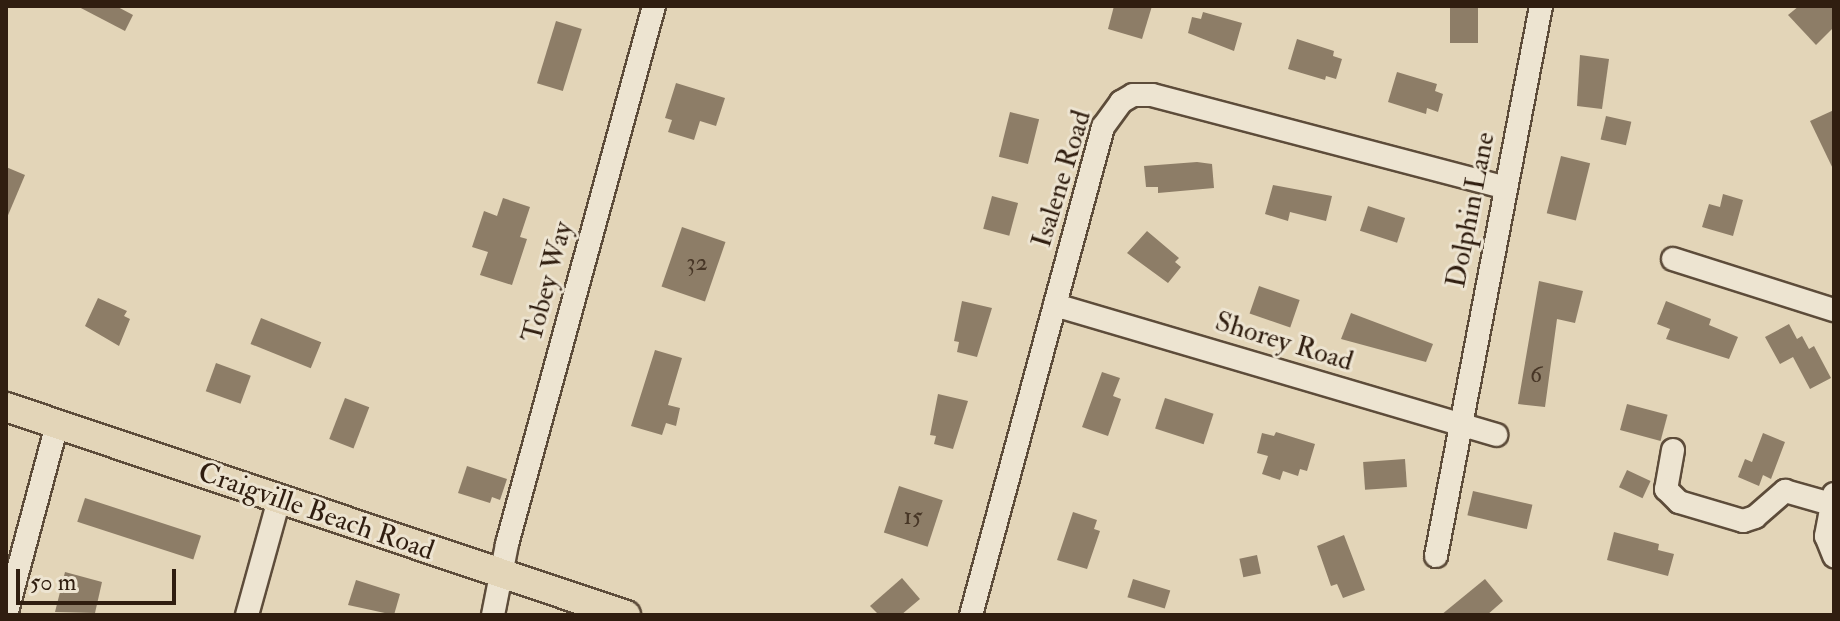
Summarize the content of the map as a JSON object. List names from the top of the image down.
{
  "streets": {
    "main road": ["Craigville Beach Road"],
    "street": [
      "Isalene Road",
      "Dolphin Lane",
      "Tobey Way",
      "Shorey Road"
    ]
  },
  "crossings": [
    ["Isalene Road", "Dolphin Lane"],
    ["Isalene Road", "Shorey Road"],
    ["Dolphin Lane", "Shorey Road"],
    ["Tobey Way", "Craigville Beach Road"]
  ],
  "house_numbers": ["32", "6", "15"],
  "scale_bar": "50 m"
}
